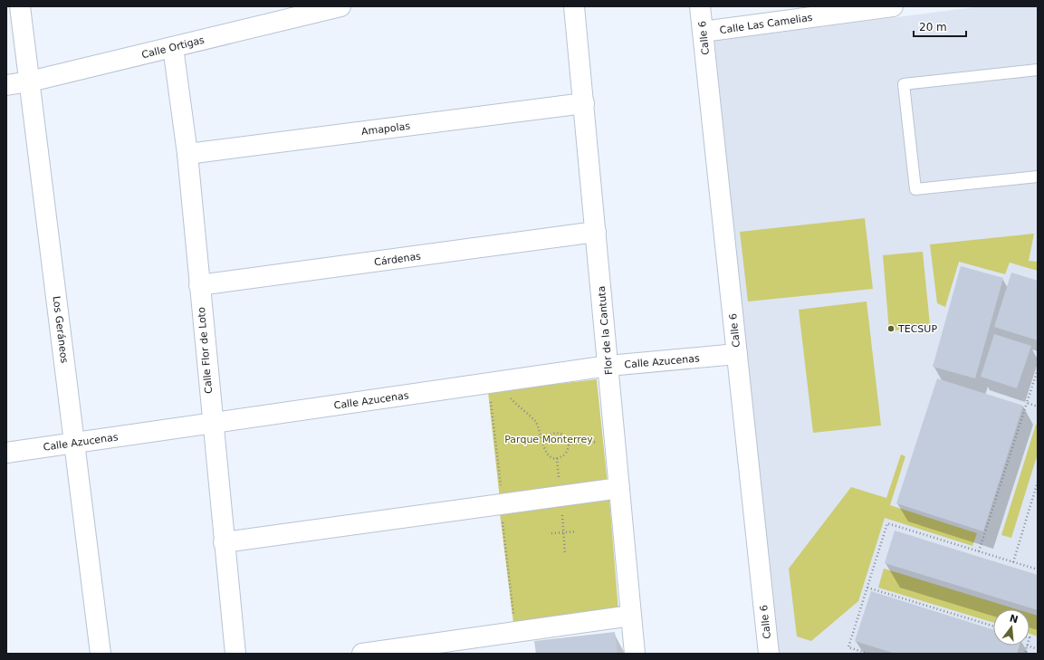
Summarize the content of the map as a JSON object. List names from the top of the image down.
{
  "streets": {
    "street": [
      "Calle Las Camelias",
      "Calle 6",
      "Calle Ortigas",
      "Amapolas",
      "Cárdenas",
      "Los Geráneos",
      "Flor de la Cantuta",
      "Calle Flor de Loto",
      "Calle Azucenas"
    ]
  },
  "crossings": [
    ["Calle Las Camelias", "Calle 6"],
    ["Calle 6", "Calle Azucenas"],
    ["Calle Ortigas", "Los Geráneos"],
    ["Calle Ortigas", "Calle Flor de Loto"],
    ["Amapolas", "Flor de la Cantuta"],
    ["Amapolas", "Calle Flor de Loto"],
    ["Cárdenas", "Flor de la Cantuta"],
    ["Cárdenas", "Calle Flor de Loto"],
    ["Los Geráneos", "Calle Azucenas"],
    ["Flor de la Cantuta", "Calle Azucenas"],
    ["Calle Flor de Loto", "Calle Azucenas"]
  ],
  "parks": ["Parque Monterrey"],
  "places": ["TECSUP"],
  "scale_bar": "20 m",
  "north": "top"
}
